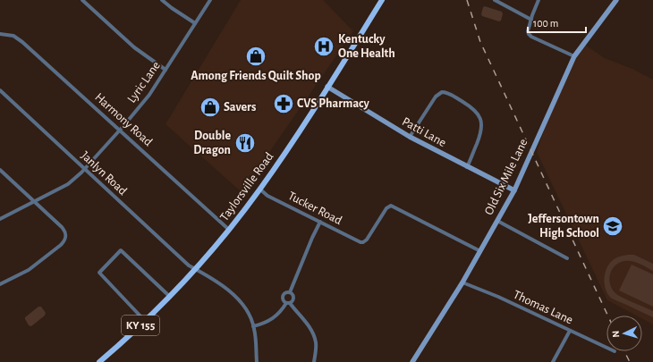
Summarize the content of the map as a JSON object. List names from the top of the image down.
{
  "streets": {
    "main road": ["Taylorsville Road", "KY 155"],
    "street": [
      "Lyric Lane",
      "Harmony Road",
      "Patti Lane",
      "Janlyn Road",
      "Old Six Mile Lane",
      "Tucker Road",
      "Thomas Lane"
    ]
  },
  "crossings": [
    ["Lyric Lane", "Harmony Road"],
    ["Lyric Lane", "Janlyn Road"],
    ["Harmony Road", "Taylorsville Road"],
    ["Patti Lane", "Old Six Mile Lane"],
    ["Patti Lane", "Taylorsville Road"],
    ["Janlyn Road", "Taylorsville Road"],
    ["Old Six Mile Lane", "Tucker Road"],
    ["Old Six Mile Lane", "Thomas Lane"],
    ["Taylorsville Road", "Tucker Road"]
  ],
  "places": {
    "hospital": ["Kentucky One Health"],
    "shop": ["Among Friends Quilt Shop", "Savers"],
    "pharmacy": ["CVS Pharmacy"],
    "restaurant": ["Double Dragon"],
    "school or university": ["Jeffersontown High School"]
  },
  "scale_bar": "100 m",
  "north": "left"
}
